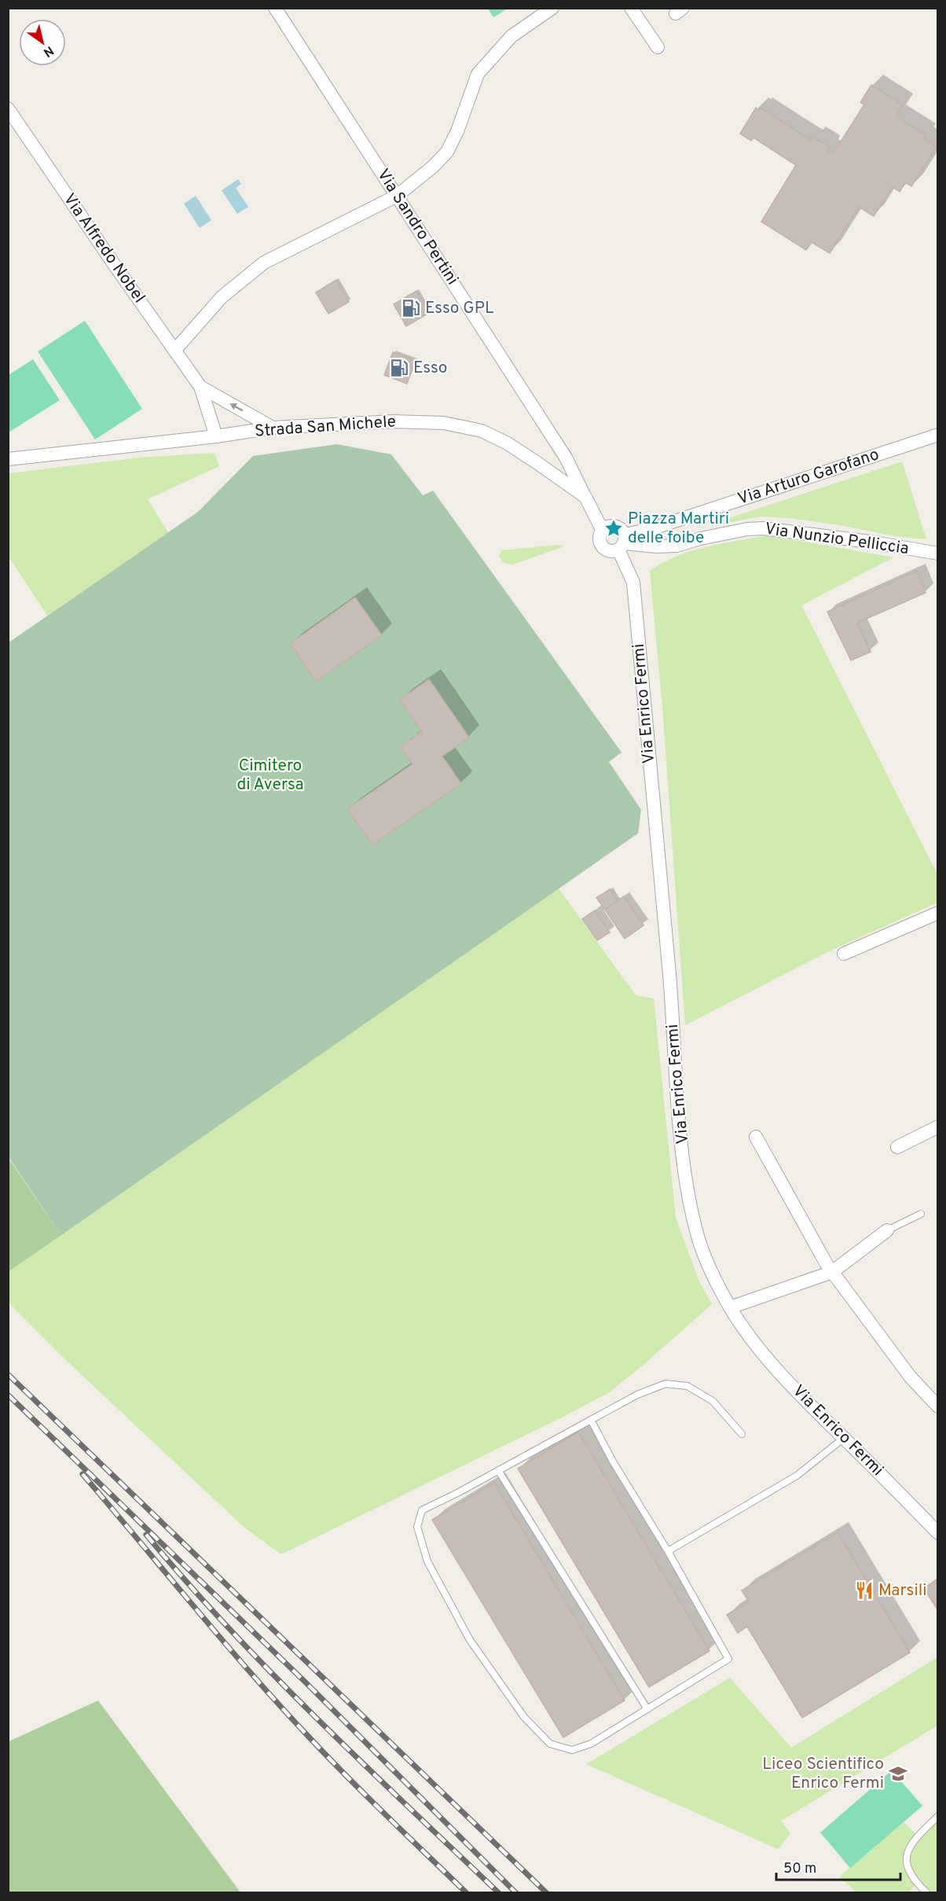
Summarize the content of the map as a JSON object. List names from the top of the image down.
{
  "streets": {
    "street": [
      "Via Sandro Pertini",
      "Via Alfredo Nobel",
      "Strada San Michele",
      "Via Arturo Garofano",
      "Via Nunzio Pelliccia",
      "Via Enrico Fermi"
    ]
  },
  "crossings": [
    ["Via Sandro Pertini", "Strada San Michele"],
    ["Via Alfredo Nobel", "Strada San Michele"],
    ["Strada San Michele", "Via Arturo Garofano"],
    ["Strada San Michele", "Via Nunzio Pelliccia"],
    ["Strada San Michele", "Via Enrico Fermi"],
    ["Via Arturo Garofano", "Via Nunzio Pelliccia"],
    ["Via Arturo Garofano", "Via Enrico Fermi"],
    ["Via Nunzio Pelliccia", "Via Enrico Fermi"]
  ],
  "parks": ["Cimitero di Aversa"],
  "places": {
    "fuel station": ["Esso GPL", "Esso"],
    "place": ["Piazza Martiri delle foibe"],
    "restaurant": ["Marsili"],
    "school or university": ["Liceo Scientifico Enrico Fermi"]
  },
  "scale_bar": "50 m",
  "north": "bottom right"
}
